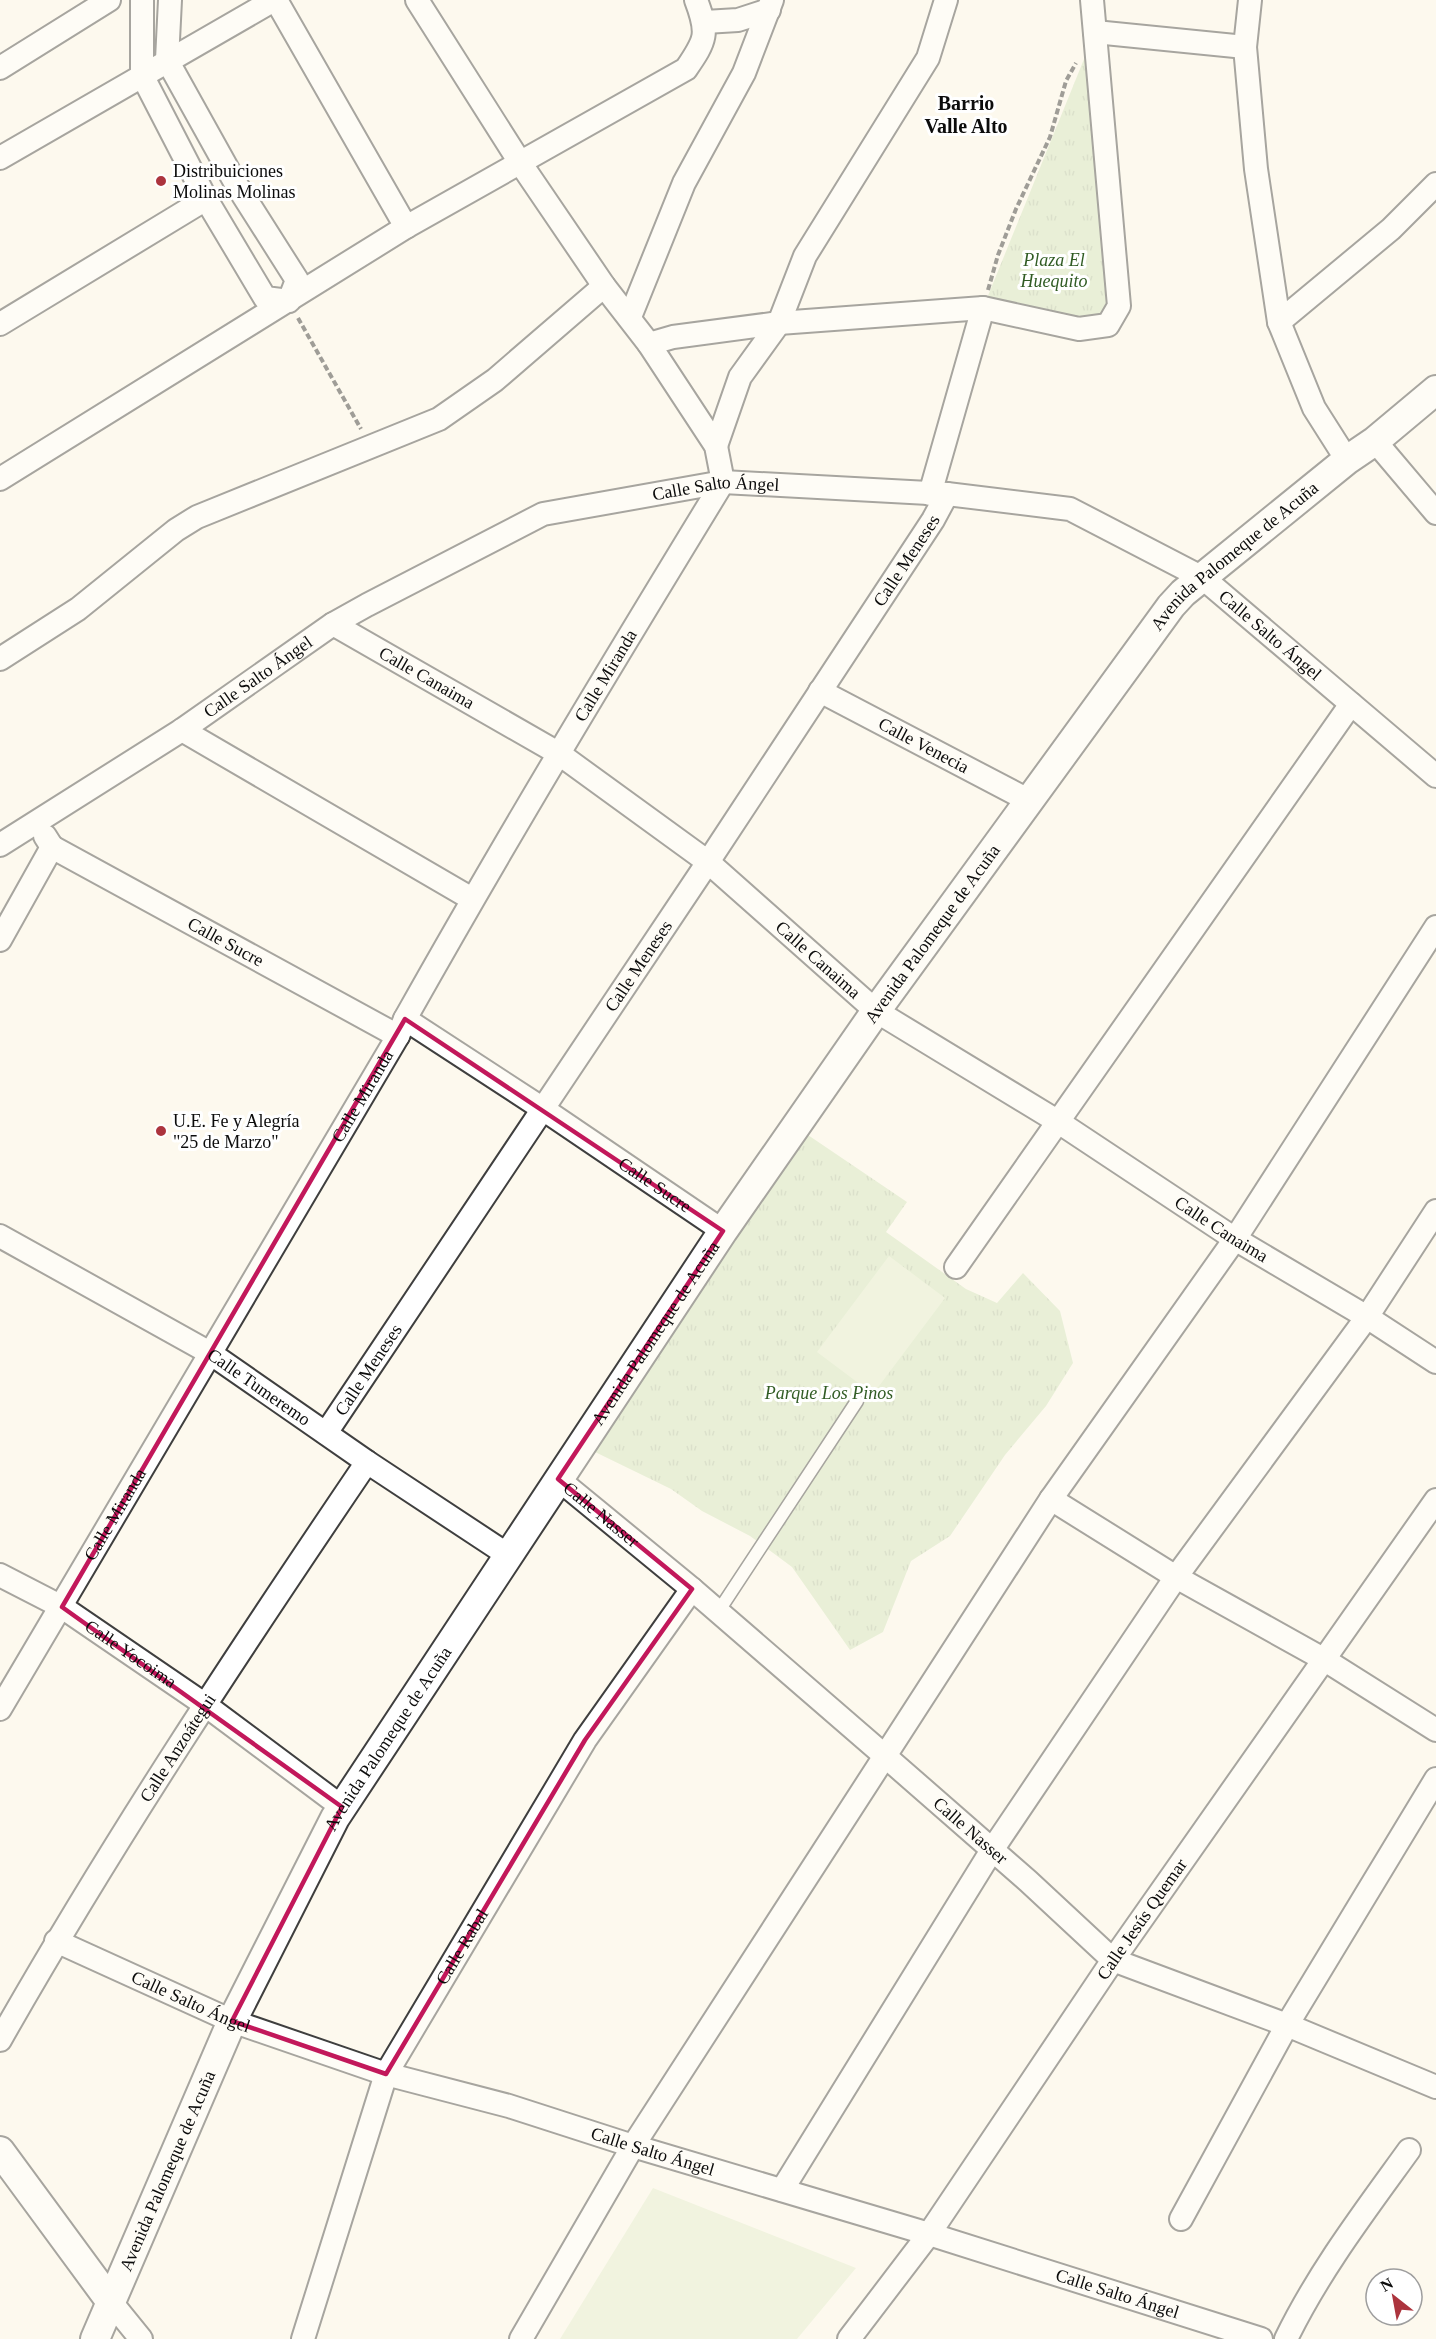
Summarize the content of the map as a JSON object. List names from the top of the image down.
{
  "streets": {
    "street": [
      "Calle Salto Ángel",
      "Avenida Palomeque de Acuña",
      "Calle Meneses",
      "Calle Miranda",
      "Calle Canaima",
      "Calle Venecia",
      "Calle Sucre",
      "Calle Tumeremo",
      "Calle Nasser",
      "Calle Yocoima",
      "Calle Anzoátegui",
      "Calle Jesús Quemar",
      "Calle Rabal"
    ]
  },
  "crossings": [
    ["Calle Salto Ángel", "Avenida Palomeque de Acuña"],
    ["Calle Salto Ángel", "Calle Meneses"],
    ["Calle Salto Ángel", "Calle Miranda"],
    ["Calle Salto Ángel", "Calle Canaima"],
    ["Calle Salto Ángel", "Calle Anzoátegui"],
    ["Calle Salto Ángel", "Calle Jesús Quemar"],
    ["Calle Salto Ángel", "Calle Rabal"],
    ["Avenida Palomeque de Acuña", "Calle Canaima"],
    ["Avenida Palomeque de Acuña", "Calle Venecia"],
    ["Avenida Palomeque de Acuña", "Calle Sucre"],
    ["Avenida Palomeque de Acuña", "Calle Tumeremo"],
    ["Avenida Palomeque de Acuña", "Calle Nasser"],
    ["Avenida Palomeque de Acuña", "Calle Yocoima"],
    ["Calle Meneses", "Calle Canaima"],
    ["Calle Meneses", "Calle Venecia"],
    ["Calle Meneses", "Calle Sucre"],
    ["Calle Meneses", "Calle Tumeremo"],
    ["Calle Miranda", "Calle Canaima"],
    ["Calle Miranda", "Calle Sucre"],
    ["Calle Miranda", "Calle Tumeremo"],
    ["Calle Miranda", "Calle Yocoima"],
    ["Calle Tumeremo", "Calle Anzoátegui"],
    ["Calle Nasser", "Calle Jesús Quemar"],
    ["Calle Nasser", "Calle Rabal"],
    ["Calle Yocoima", "Calle Anzoátegui"]
  ],
  "districts": ["Barrio Valle Alto"],
  "parks": ["Plaza El Huequito", "Parque Los Pinos"],
  "places": ["Distribuiciones Molinas Molinas", "U.E. Fe y Alegría \"25 de Marzo\""],
  "north": "top left"
}
